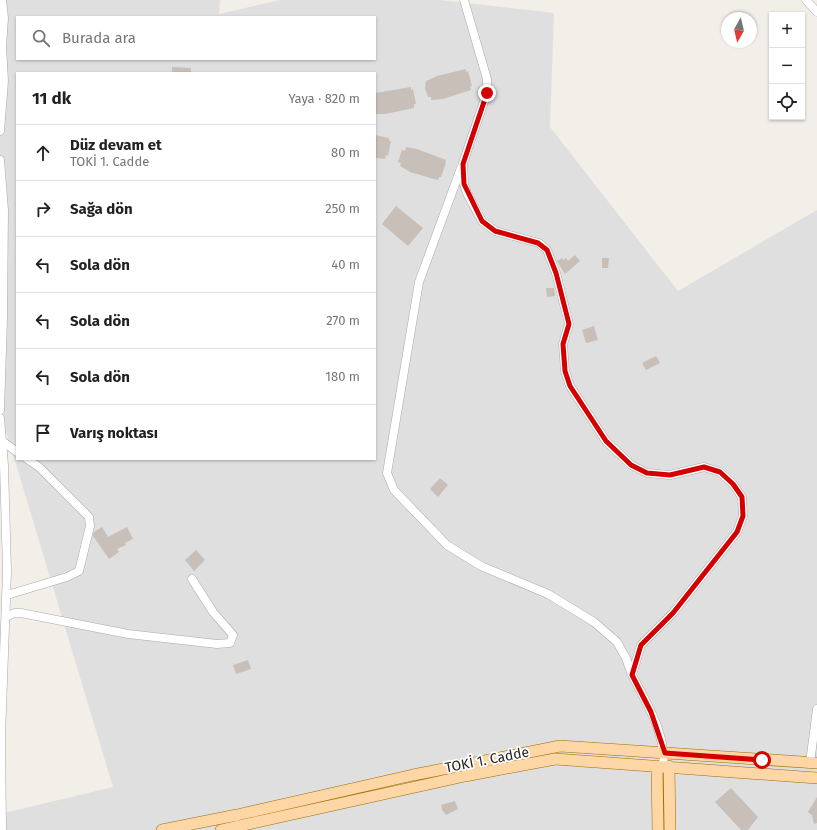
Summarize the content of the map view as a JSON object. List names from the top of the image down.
{
  "streets": {
    "main road": ["TOKİ 1. Cadde"]
  },
  "north": "bottom",
  "page": {
    "map_buttons": ["+", "−"],
    "search": "Burada ara",
    "heading": ["11 dk", "Yaya · 820 m"],
    "list": [
      ["Düz devam et", "TOKİ 1. Cadde", "80 m"],
      ["Sağa dön", "250 m"],
      ["Sola dön", "40 m"],
      ["Sola dön", "270 m"],
      ["Sola dön", "180 m"],
      "Varış noktası"
    ]
  }
}
